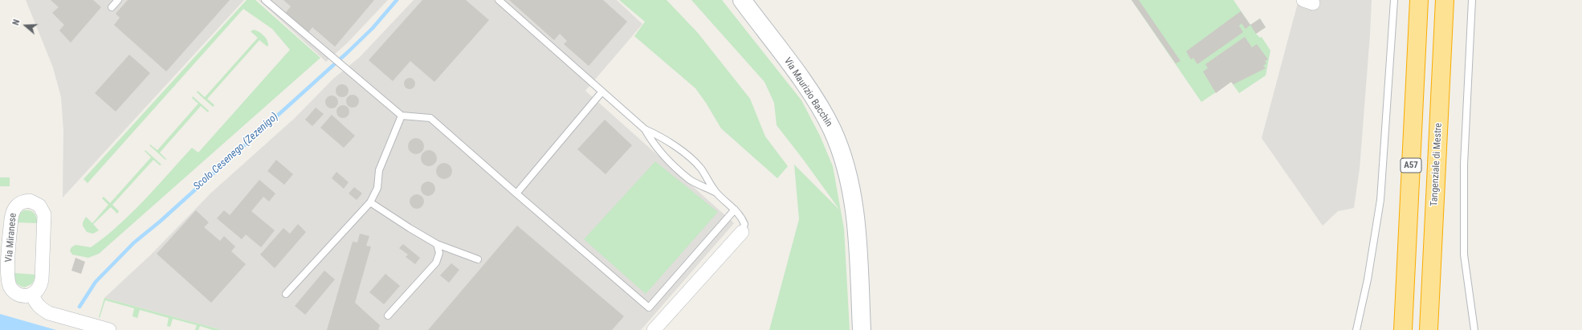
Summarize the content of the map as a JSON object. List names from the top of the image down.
{
  "streets": {
    "highway": ["Tangenziale di Mestre", "A57"],
    "main road": ["Via Maurizio Bacchin"],
    "street": ["Via Miranese"]
  },
  "water": ["Scolo Cesenego (Zezenigo)"],
  "north": "left"
}
